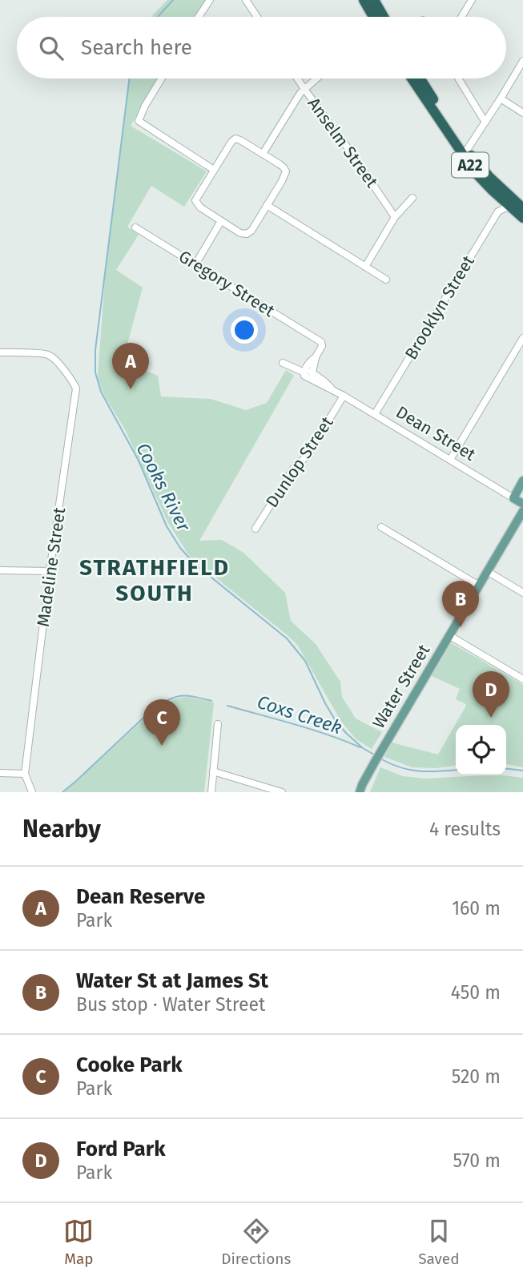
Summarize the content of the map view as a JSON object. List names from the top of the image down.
{
  "streets": {
    "highway": ["A22"],
    "main road": ["Dean Street", "Water Street"],
    "street": [
      "Anselm Street",
      "Gregory Street",
      "Brooklyn Street",
      "Dunlop Street",
      "Madeline Street"
    ]
  },
  "crossings": [
    ["A22", "Brooklyn Street"],
    ["Brooklyn Street", "Dean Street"],
    ["Dean Street", "Dunlop Street"]
  ],
  "districts": ["STRATHFIELD SOUTH"],
  "water": ["Cooks River", "Coxs Creek"],
  "page": {
    "search": "Search here",
    "pins": [
      "A",
      "B",
      "D",
      "C"
    ],
    "heading": ["Nearby", "4 results"],
    "list": [
      {
        "mark": "A",
        "name": "Dean Reserve",
        "note": "Park",
        "value": "160 m"
      },
      {
        "mark": "B",
        "name": "Water St at James St",
        "note": "Bus stop · Water Street",
        "value": "450 m"
      },
      {
        "mark": "C",
        "name": "Cooke Park",
        "note": "Park",
        "value": "520 m"
      },
      {
        "mark": "D",
        "name": "Ford Park",
        "note": "Park",
        "value": "570 m"
      }
    ],
    "nav": ["Map", "Directions", "Saved"]
  }
}
